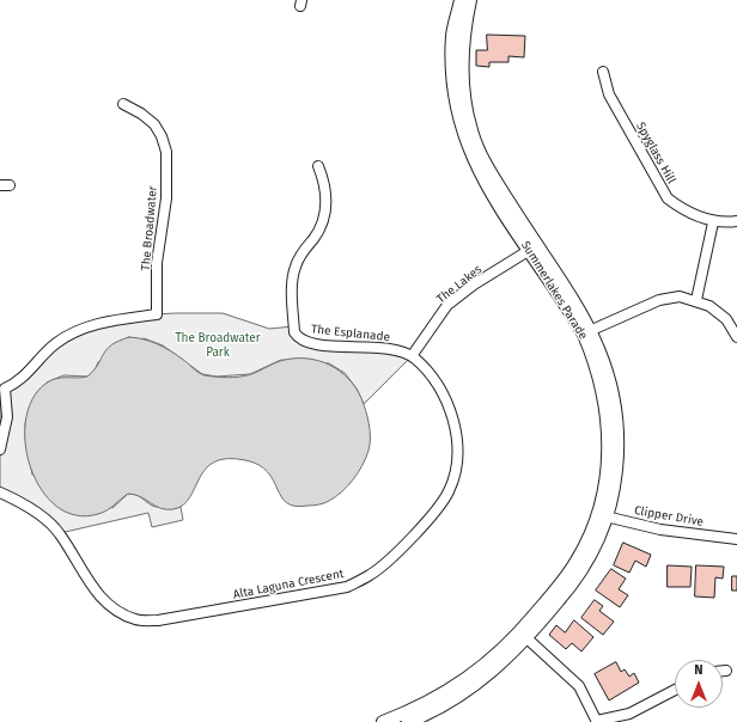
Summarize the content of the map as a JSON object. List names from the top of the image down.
{
  "streets": {
    "street": [
      "Spyglass Hill",
      "The Broadwater",
      "The Lakes",
      "Summerlakes Parade",
      "The Esplanade",
      "Clipper Drive",
      "Alta Laguna Crescent"
    ]
  },
  "crossings": [
    ["The Lakes", "Summerlakes Parade"],
    ["The Lakes", "The Esplanade"],
    ["The Lakes", "Alta Laguna Crescent"],
    ["Summerlakes Parade", "Clipper Drive"],
    ["The Esplanade", "Alta Laguna Crescent"]
  ],
  "parks": ["The Broadwater Park"],
  "north": "top"
}
